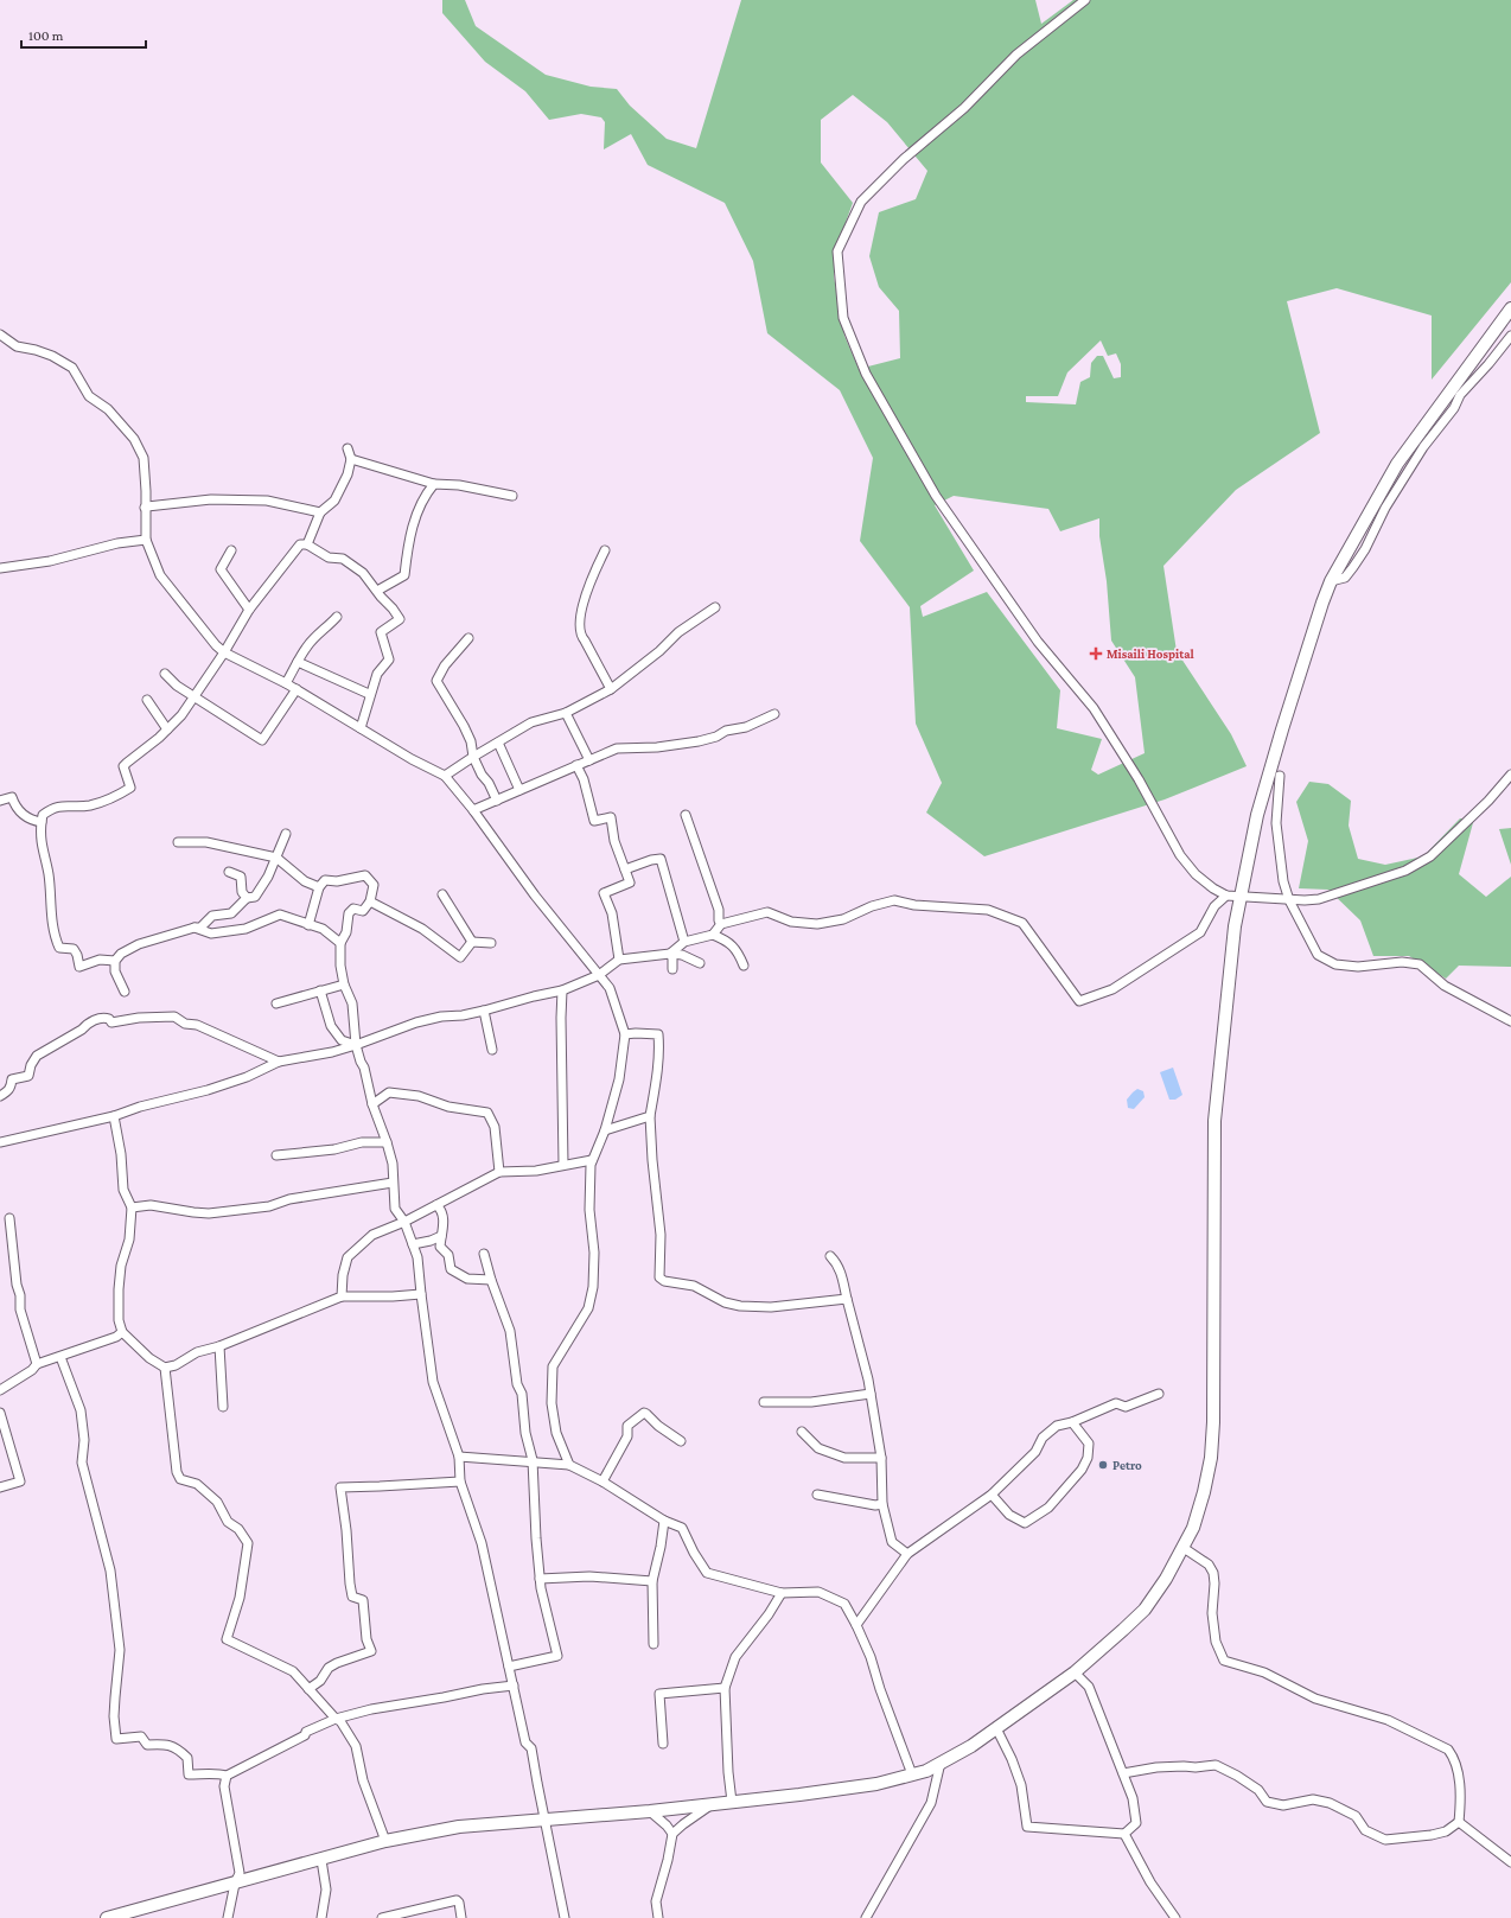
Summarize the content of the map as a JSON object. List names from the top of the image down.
{
  "places": {
    "health": ["Misaili Hospital"],
    "other": ["Petro"]
  },
  "scale_bar": "100 m"
}
